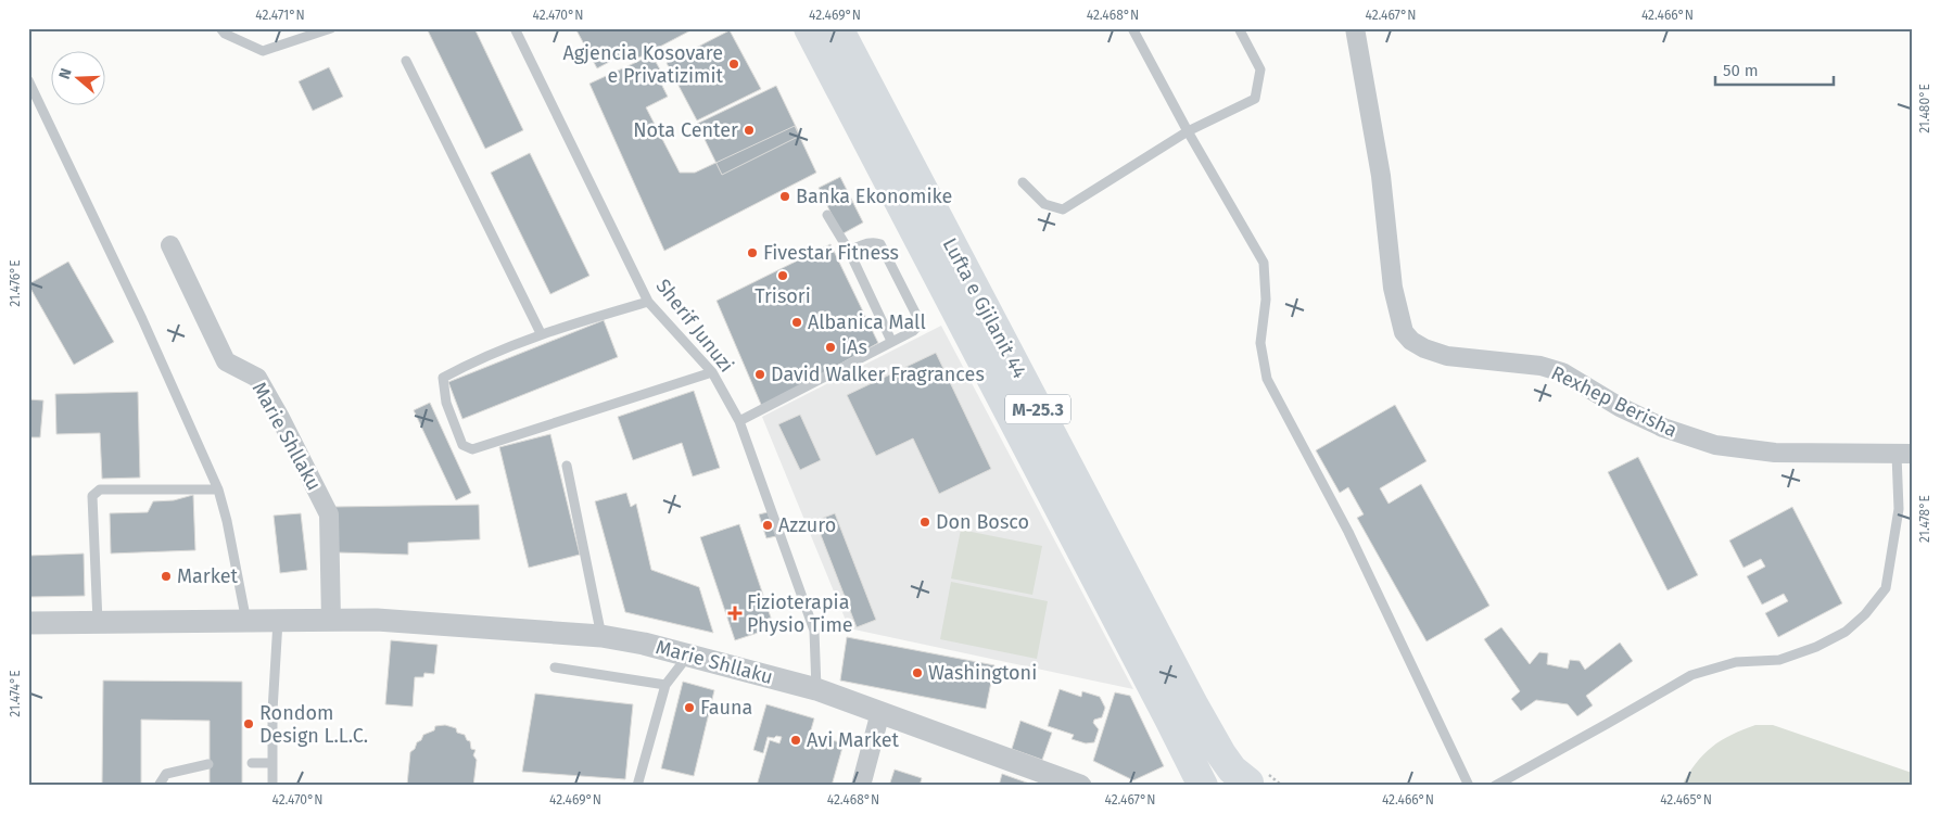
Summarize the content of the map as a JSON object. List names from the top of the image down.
{
  "streets": {
    "main road": ["Lufta e Gjilanit 44", "M-25.3"],
    "street": ["Rexhep Berisha", "Marie Shllaku"],
    "lane": ["Sherif Junuzi"]
  },
  "crossings": [
    ["Sherif Junuzi", "Marie Shllaku"]
  ],
  "places": {
    "other": [
      "Agjencia Kosovare e Privatizimit",
      "Nota Center",
      "Banka Ekonomike",
      "Fivestar Fitness",
      "Trisori",
      "Albanica Mall",
      "iAs",
      "David Walker Fragrances",
      "Don Bosco",
      "Azzuro",
      "Market",
      "Washingtoni",
      "Fauna",
      "Rondom Design L.L.C.",
      "Avi Market"
    ],
    "health": ["Fizioterapia Physio Time"]
  },
  "scale_bar": "50 m",
  "north": "left",
  "coordinates": [
    "42.471°N",
    "42.470°N",
    "42.469°N",
    "42.468°N",
    "42.467°N",
    "42.466°N",
    "21.480°E",
    "21.476°E",
    "21.478°E",
    "21.474°E",
    "42.465°N"
  ]
}
